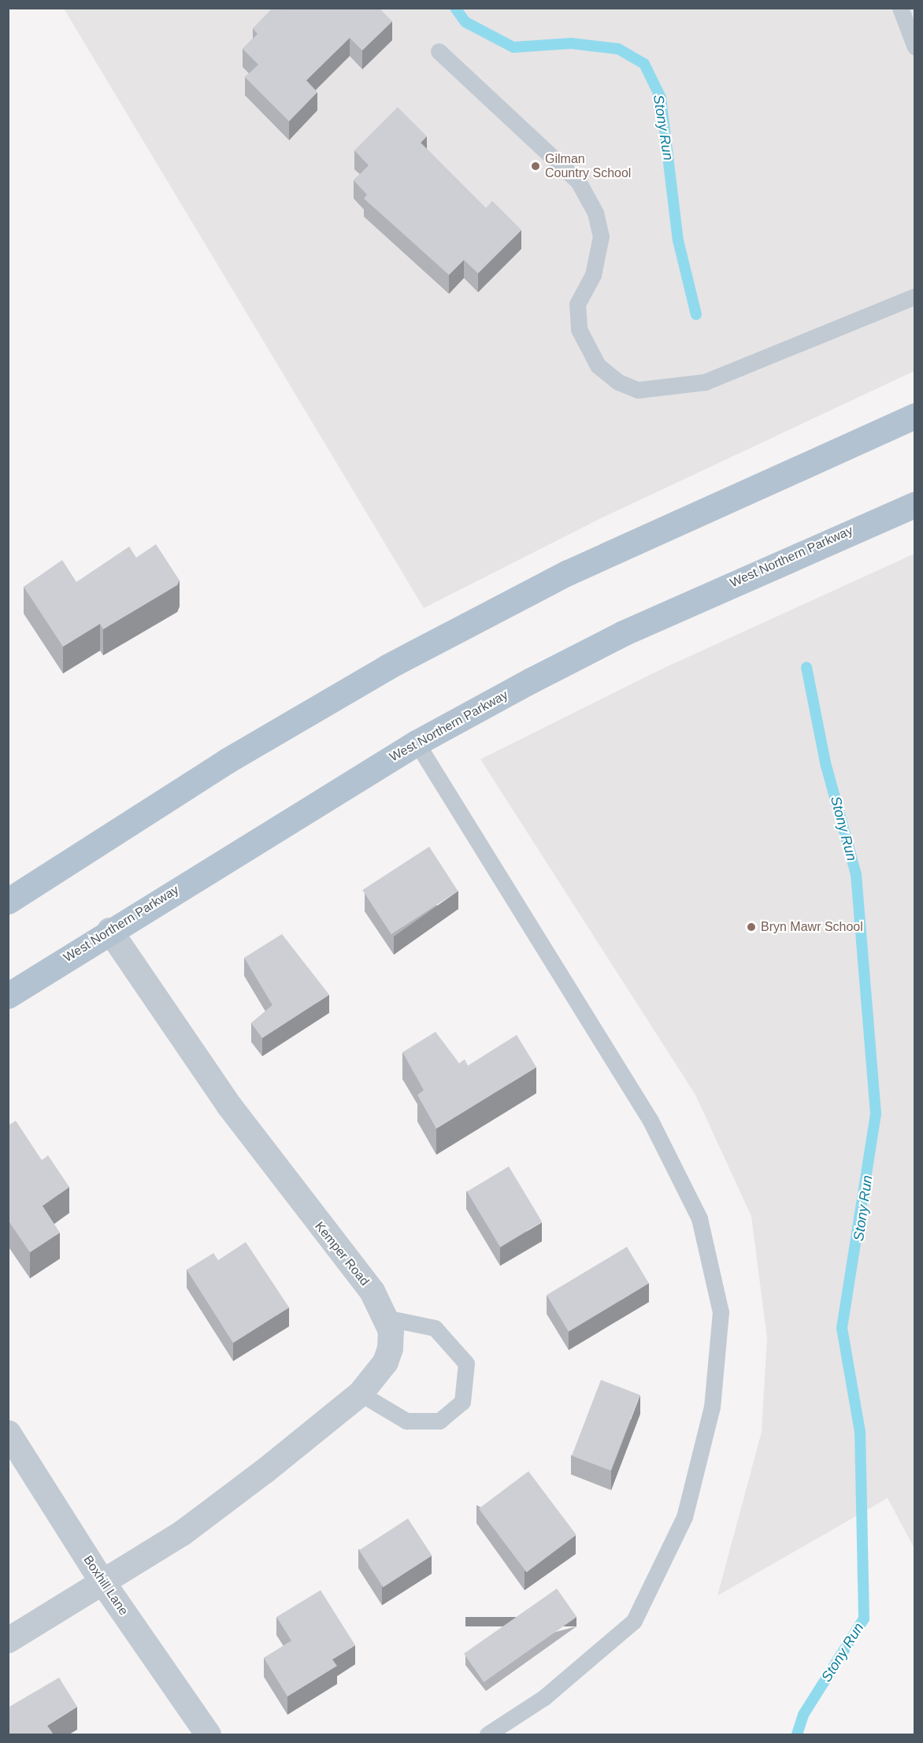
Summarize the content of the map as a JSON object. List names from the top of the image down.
{
  "streets": {
    "main road": ["West Northern Parkway"],
    "street": ["Kemper Road", "Boxhill Lane"]
  },
  "crossings": [
    ["West Northern Parkway", "Kemper Road"],
    ["Kemper Road", "Boxhill Lane"]
  ],
  "water": ["Stony Run"],
  "places": ["Gilman Country School", "Bryn Mawr School"]
}
